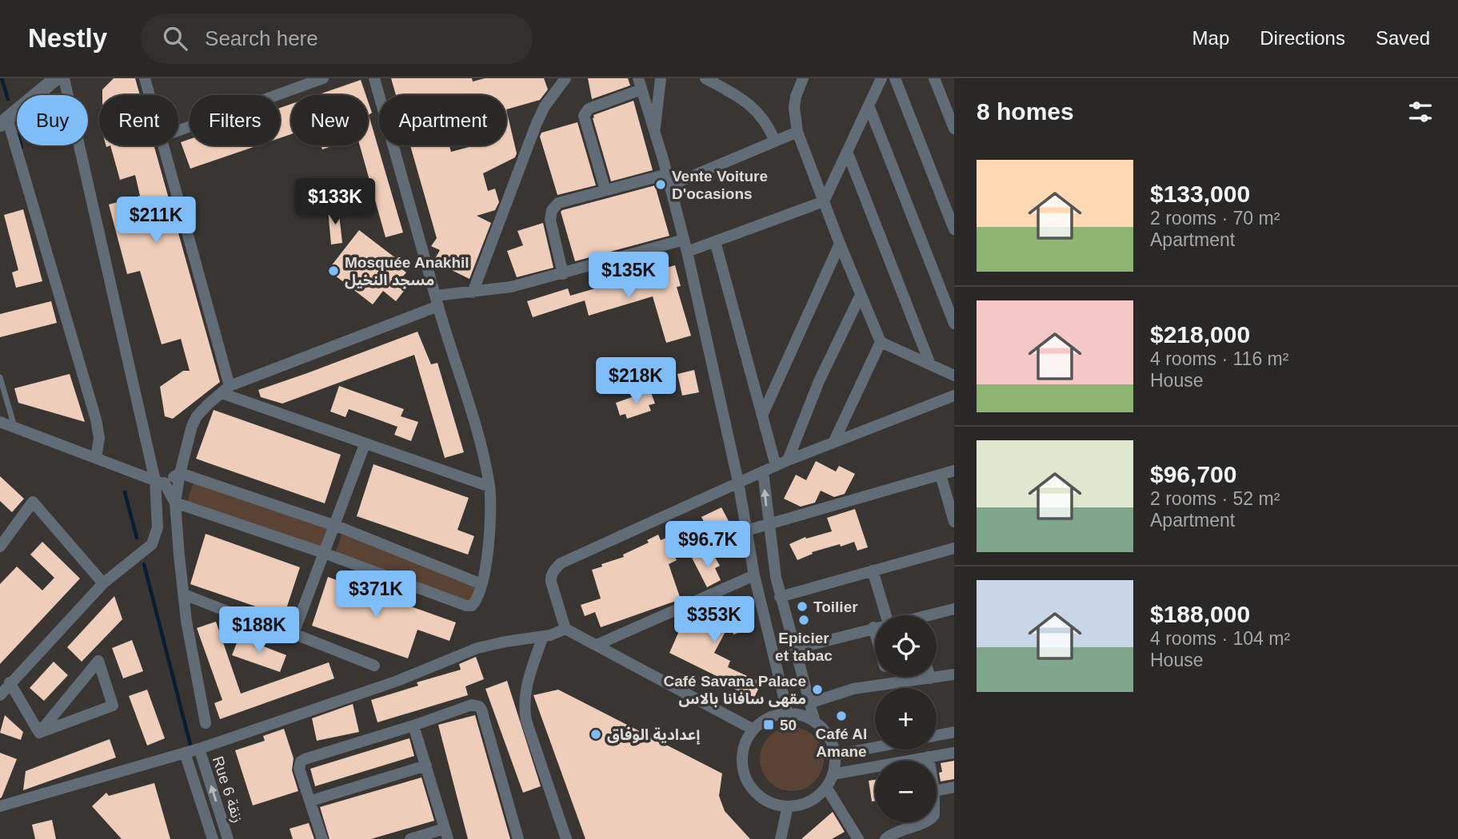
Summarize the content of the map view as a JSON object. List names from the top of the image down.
{
  "streets": {
    "street": ["Rue 6 زنقة"]
  },
  "places": {
    "other": [
      "Vente Voiture D'ocasions",
      "Mosquée Anakhil مسجد النخيل",
      "Toilier",
      "Epicier et tabac",
      "Café Savana Palace مقهى سافانا بالاس",
      "Café Al Amane",
      "إعدادية الوفاق"
    ],
    "transit": ["50"]
  },
  "page": {
    "header": "Nestly",
    "search": "Search here",
    "nav": ["Map", "Directions", "Saved"],
    "heading": "8 homes",
    "chip": [
      "Buy",
      "Rent",
      "Filters",
      "New",
      "Apartment"
    ],
    "list": [
      {
        "name": "$133,000",
        "note": "2 rooms · 70 m² · Apartment"
      },
      {
        "name": "$218,000",
        "note": "4 rooms · 116 m² · House"
      },
      {
        "name": "$96,700",
        "note": "2 rooms · 52 m² · Apartment"
      },
      {
        "name": "$188,000",
        "note": "4 rooms · 104 m² · House"
      }
    ],
    "price": [
      "$133K",
      "$211K",
      "$135K",
      "$218K",
      "$96.7K",
      "$371K",
      "$353K",
      "$188K"
    ],
    "map_buttons": ["+", "−"]
  }
}
